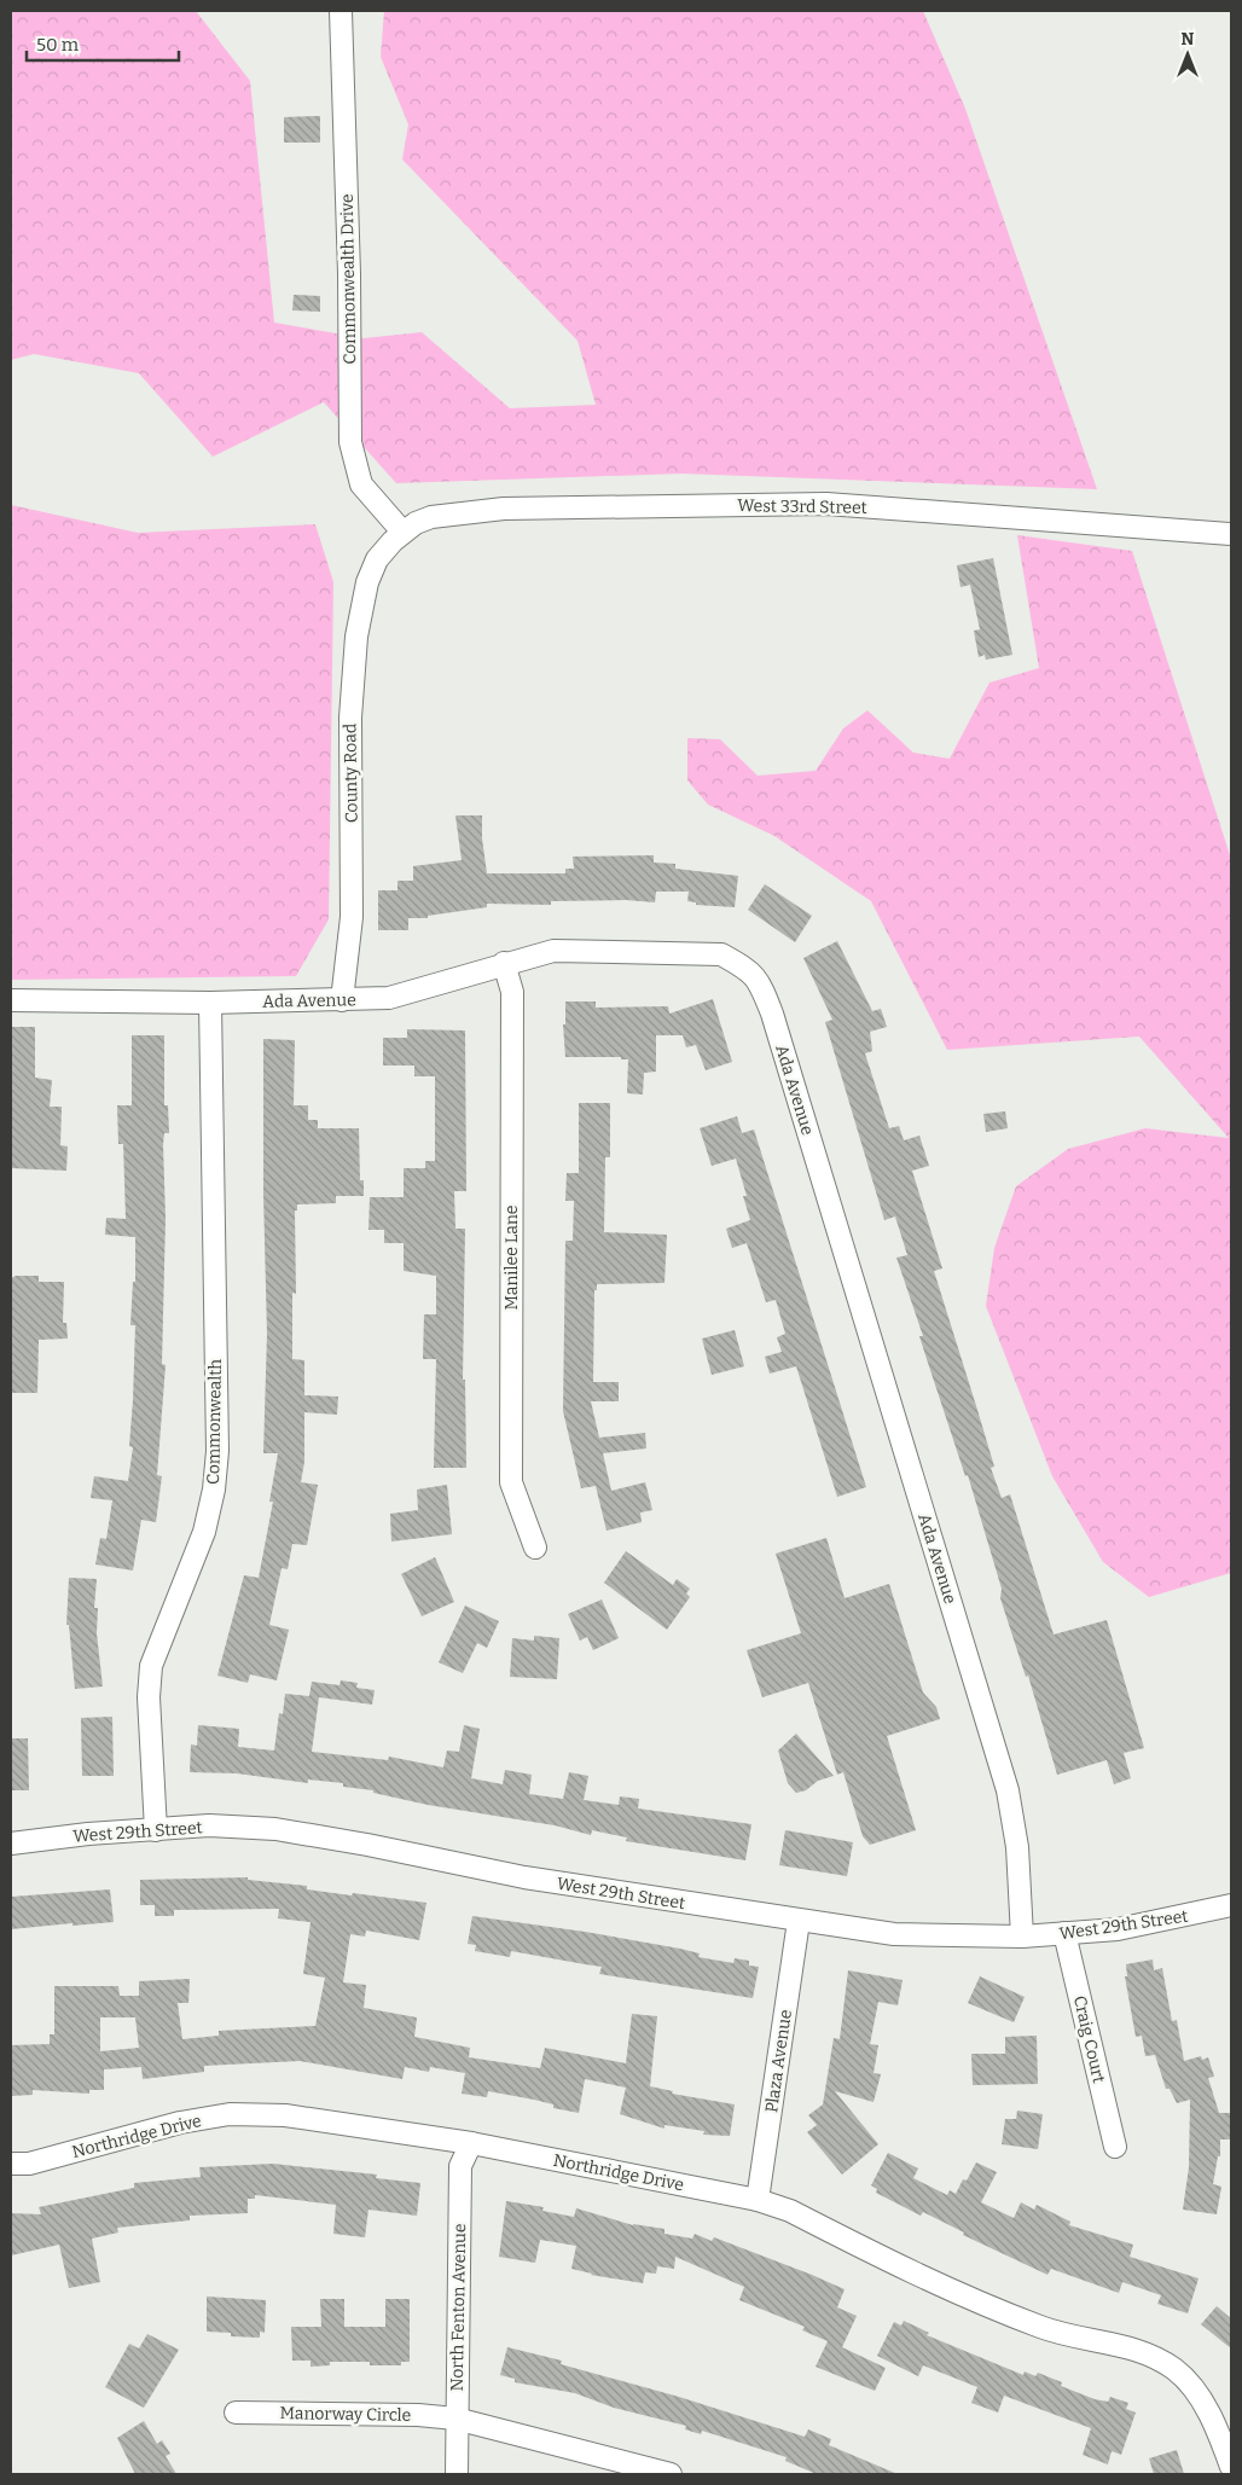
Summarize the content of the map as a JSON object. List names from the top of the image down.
{
  "streets": {
    "street": [
      "Commonwealth Drive",
      "West 33rd Street",
      "County Road",
      "Ada Avenue",
      "Manilee Lane",
      "Commonwealth",
      "West 29th Street",
      "Craig Court",
      "Plaza Avenue",
      "Northridge Drive",
      "North Fenton Avenue",
      "Manorway Circle"
    ]
  },
  "crossings": [
    ["Commonwealth Drive", "West 33rd Street"],
    ["West 33rd Street", "County Road"],
    ["County Road", "Ada Avenue"],
    ["Ada Avenue", "Manilee Lane"],
    ["Ada Avenue", "Commonwealth"],
    ["Ada Avenue", "West 29th Street"],
    ["Commonwealth", "West 29th Street"],
    ["West 29th Street", "Craig Court"],
    ["West 29th Street", "Plaza Avenue"],
    ["Plaza Avenue", "Northridge Drive"],
    ["Northridge Drive", "North Fenton Avenue"],
    ["North Fenton Avenue", "Manorway Circle"]
  ],
  "scale_bar": "50 m",
  "north": "top"
}
